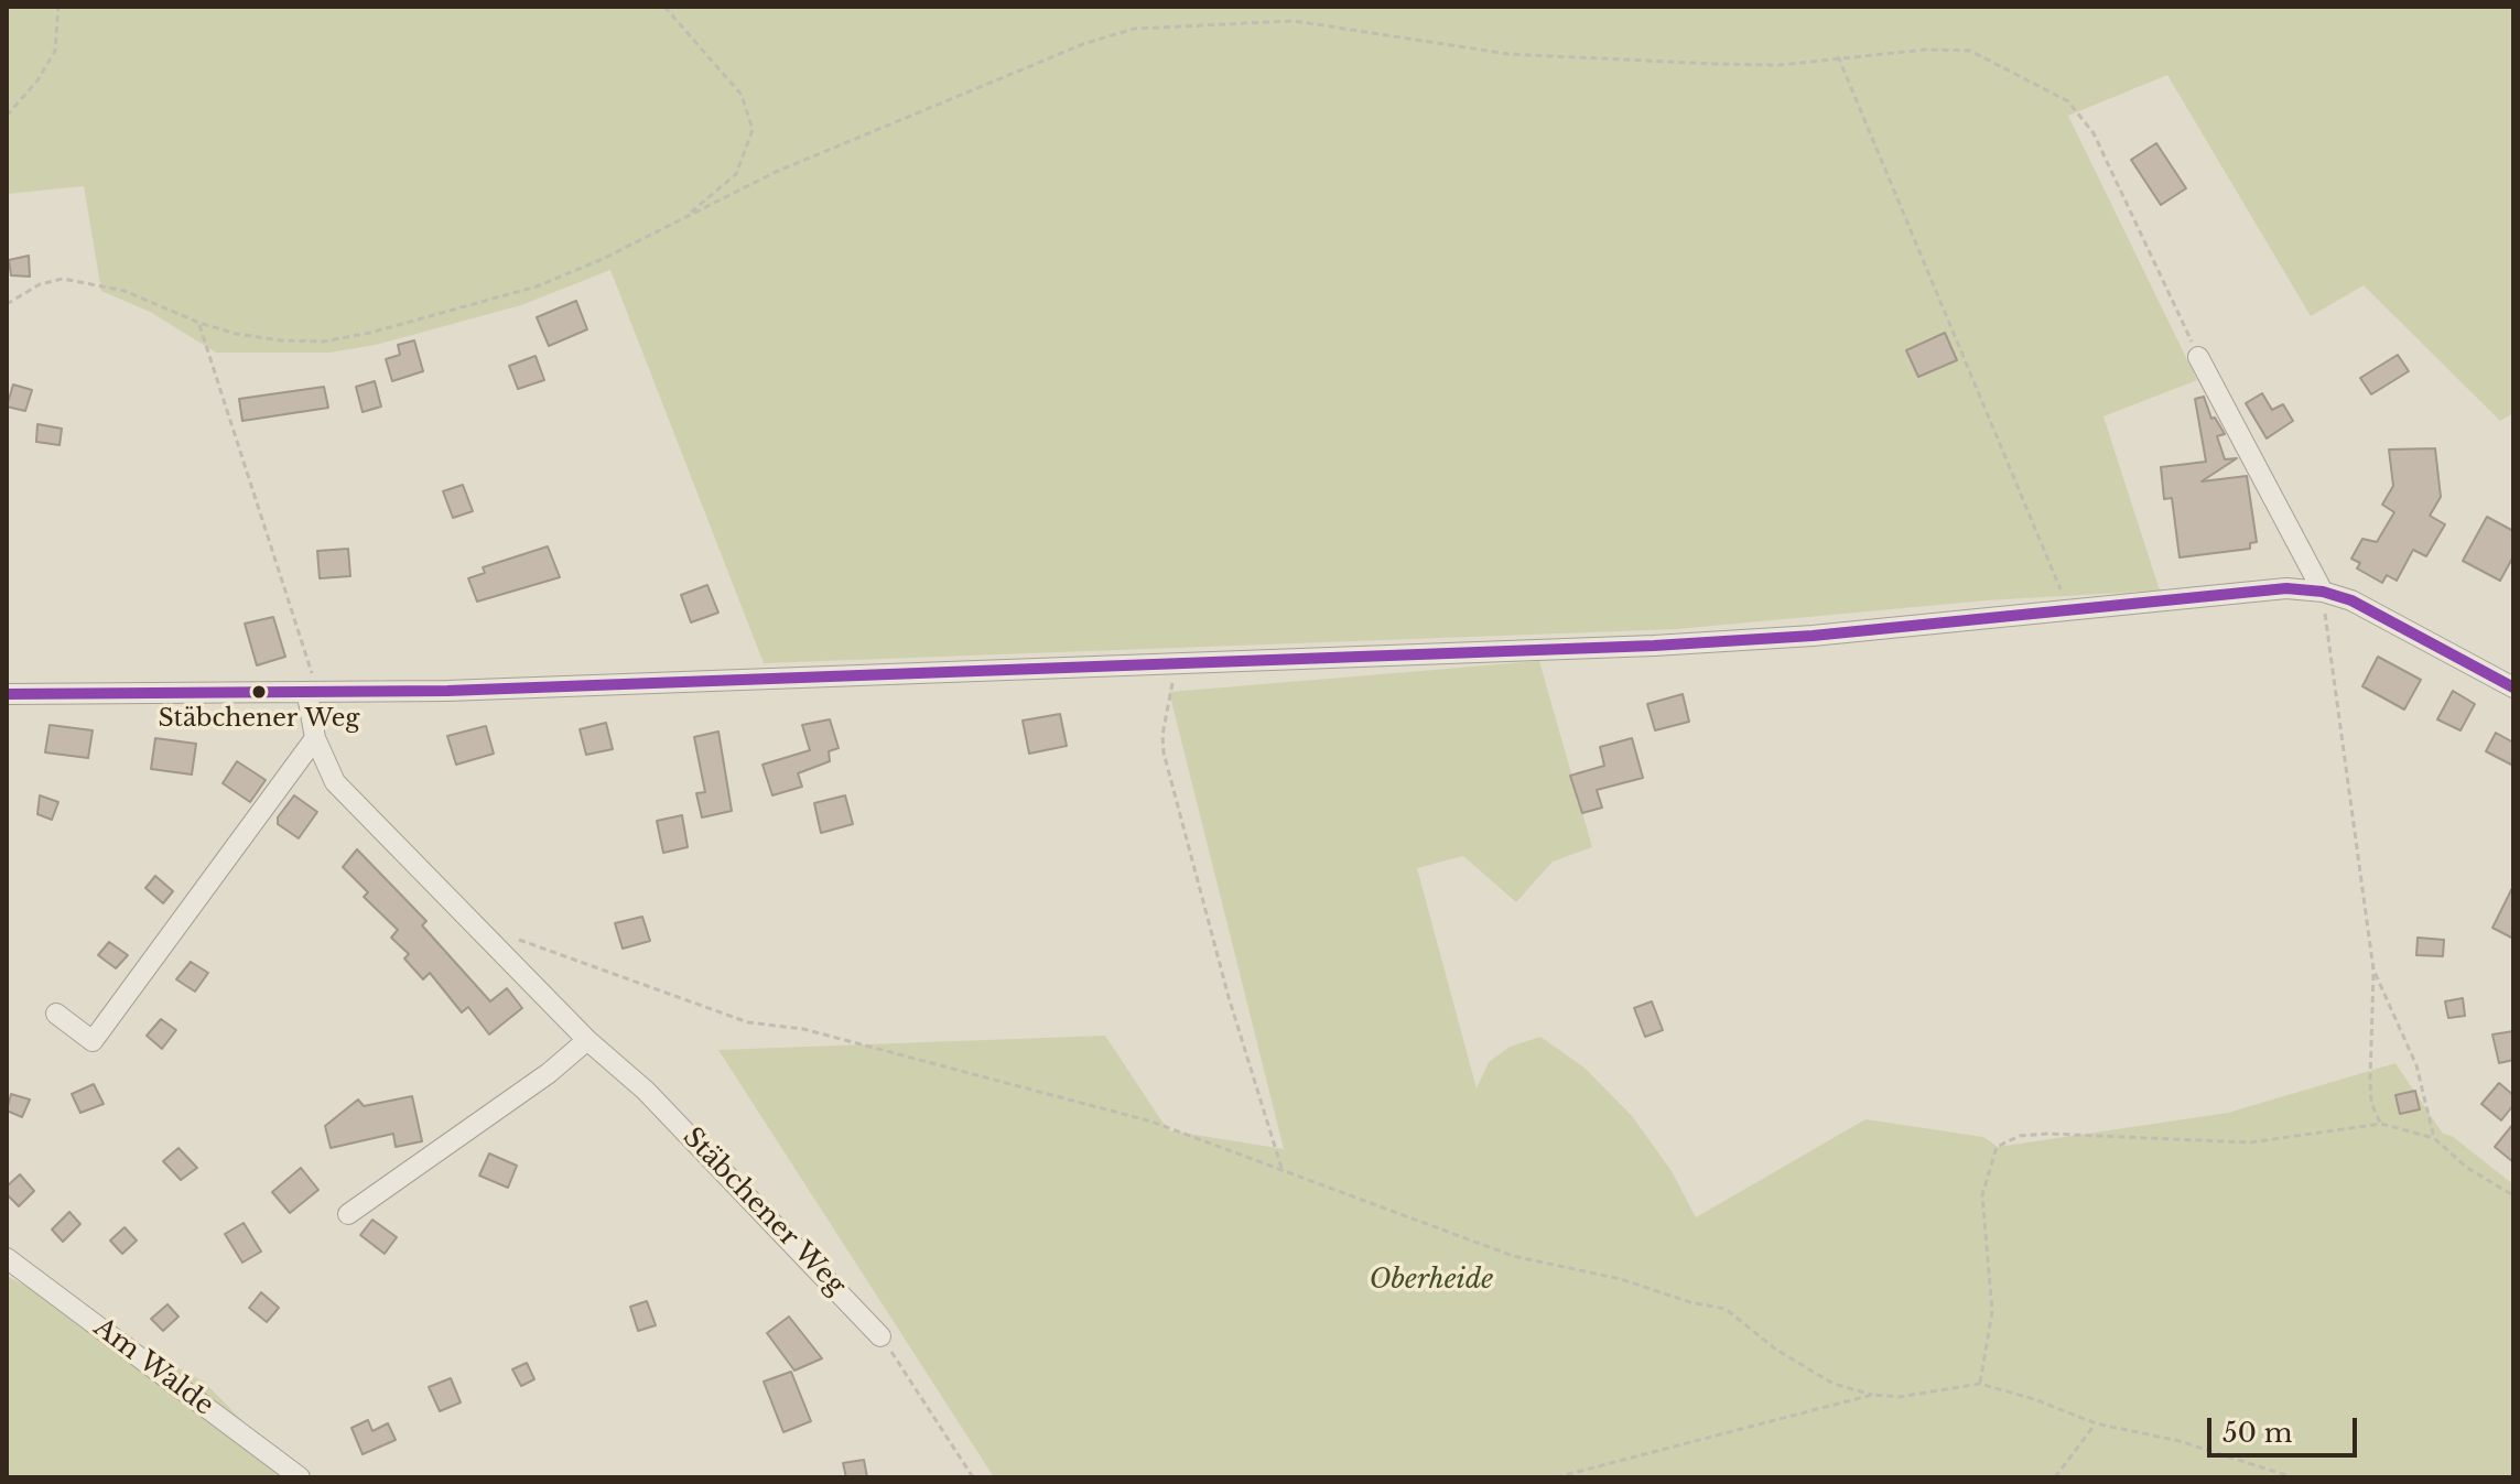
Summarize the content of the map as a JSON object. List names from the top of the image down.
{
  "streets": {
    "street": ["Stäbchener Weg", "Am Walde"]
  },
  "parks": ["Oberheide"],
  "places": ["Stäbchener Weg"],
  "scale_bar": "50 m"
}
